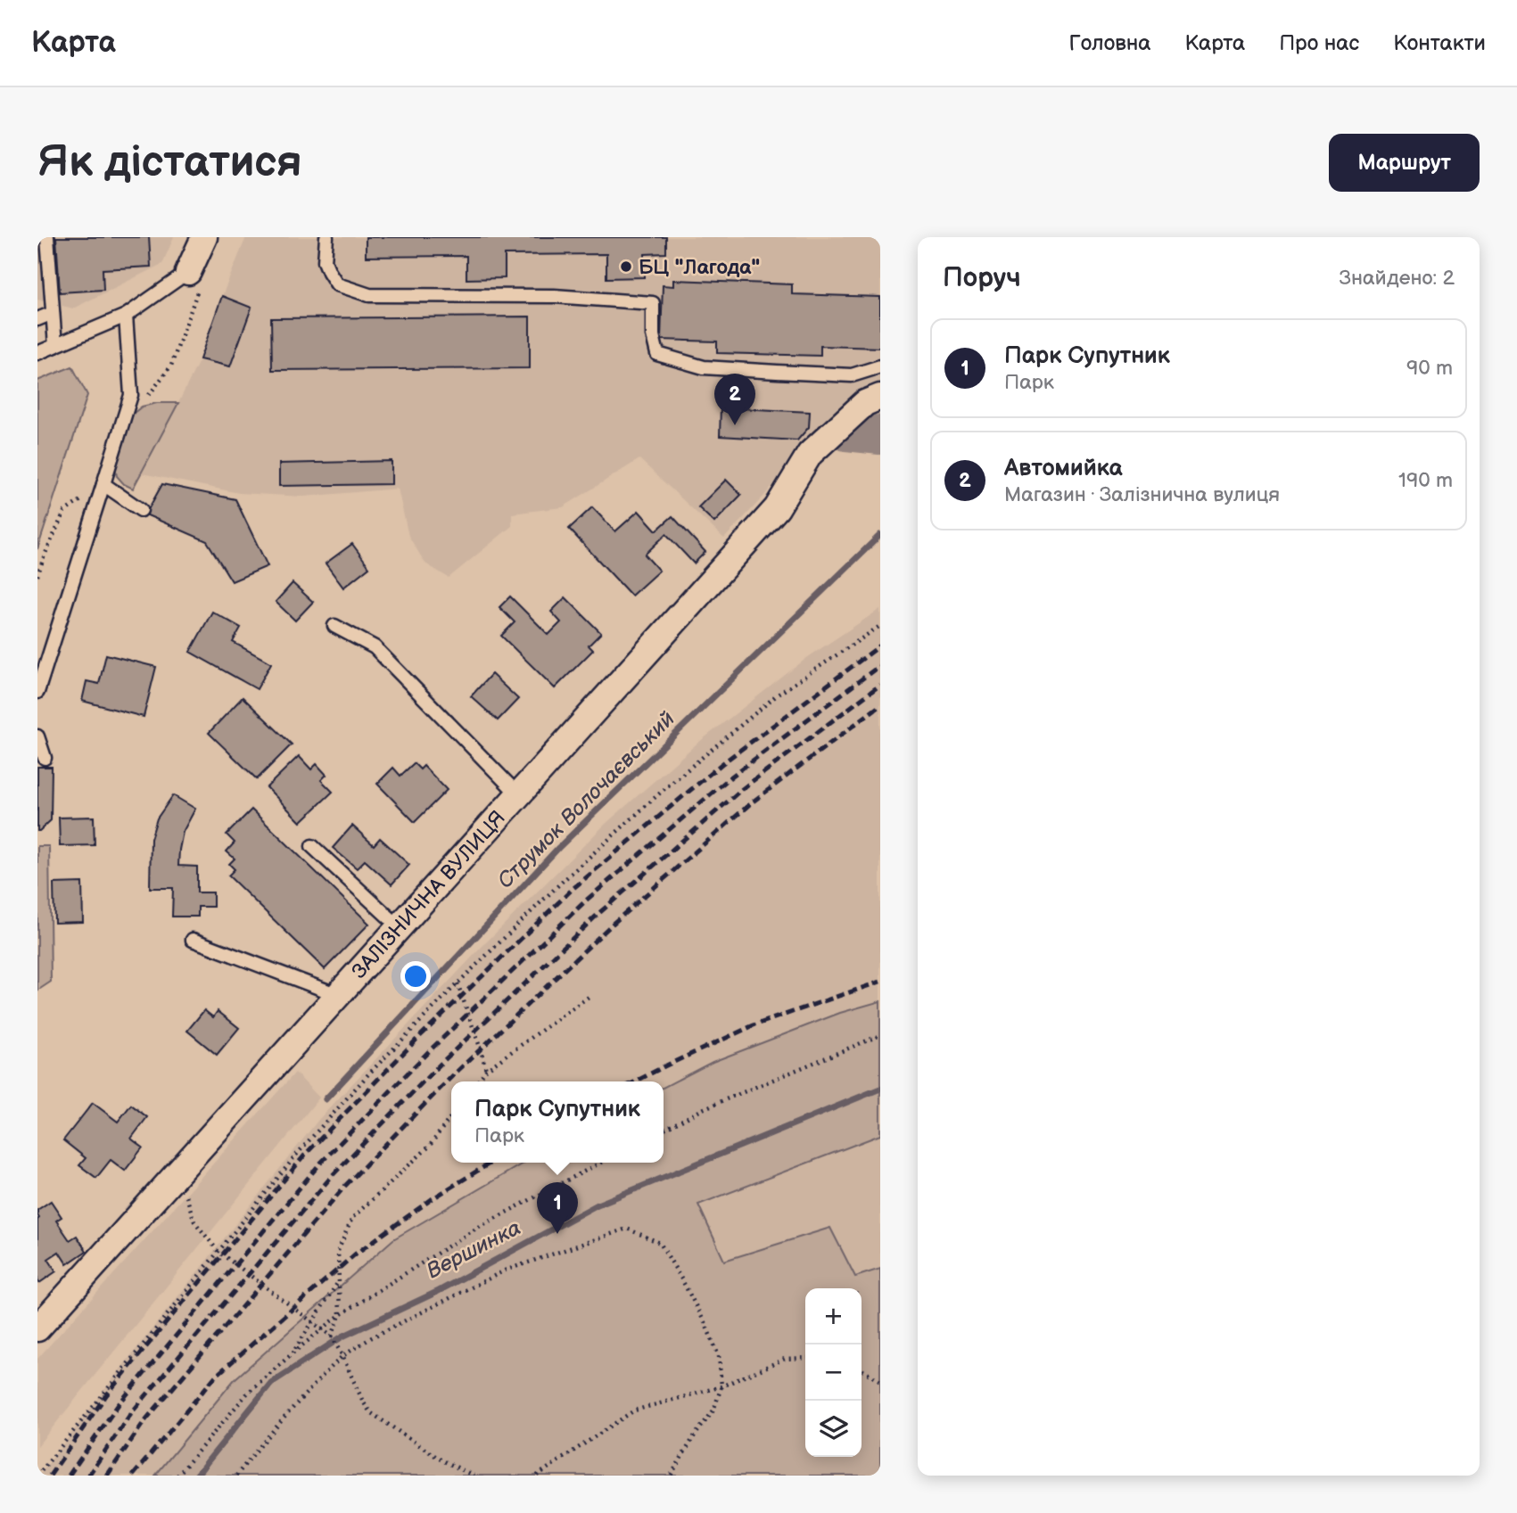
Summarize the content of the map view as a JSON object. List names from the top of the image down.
{
  "streets": {
    "street": ["ЗАЛІЗНИЧНА ВУЛИЦЯ"]
  },
  "water": ["Струмок Волочаєвський", "Вершинка"],
  "places": ["БЦ \"Лагода\""],
  "page": {
    "header": "Карта",
    "nav": [
      "Головна",
      "Карта",
      "Про нас",
      "Контакти"
    ],
    "buttons": "Маршрут",
    "title": "Як дістатися",
    "heading": ["Поруч", "Знайдено: 2"],
    "list": [
      {
        "mark": "1",
        "name": "Парк Супутник",
        "note": "Парк",
        "value": "90 m"
      },
      {
        "mark": "2",
        "name": "Автомийка",
        "note": "Магазин · Залізнична вулиця",
        "value": "190 m"
      }
    ],
    "pins": ["2", "1"],
    "popup": ["Парк Супутник", "Парк"],
    "map_buttons": ["+", "−"]
  }
}
